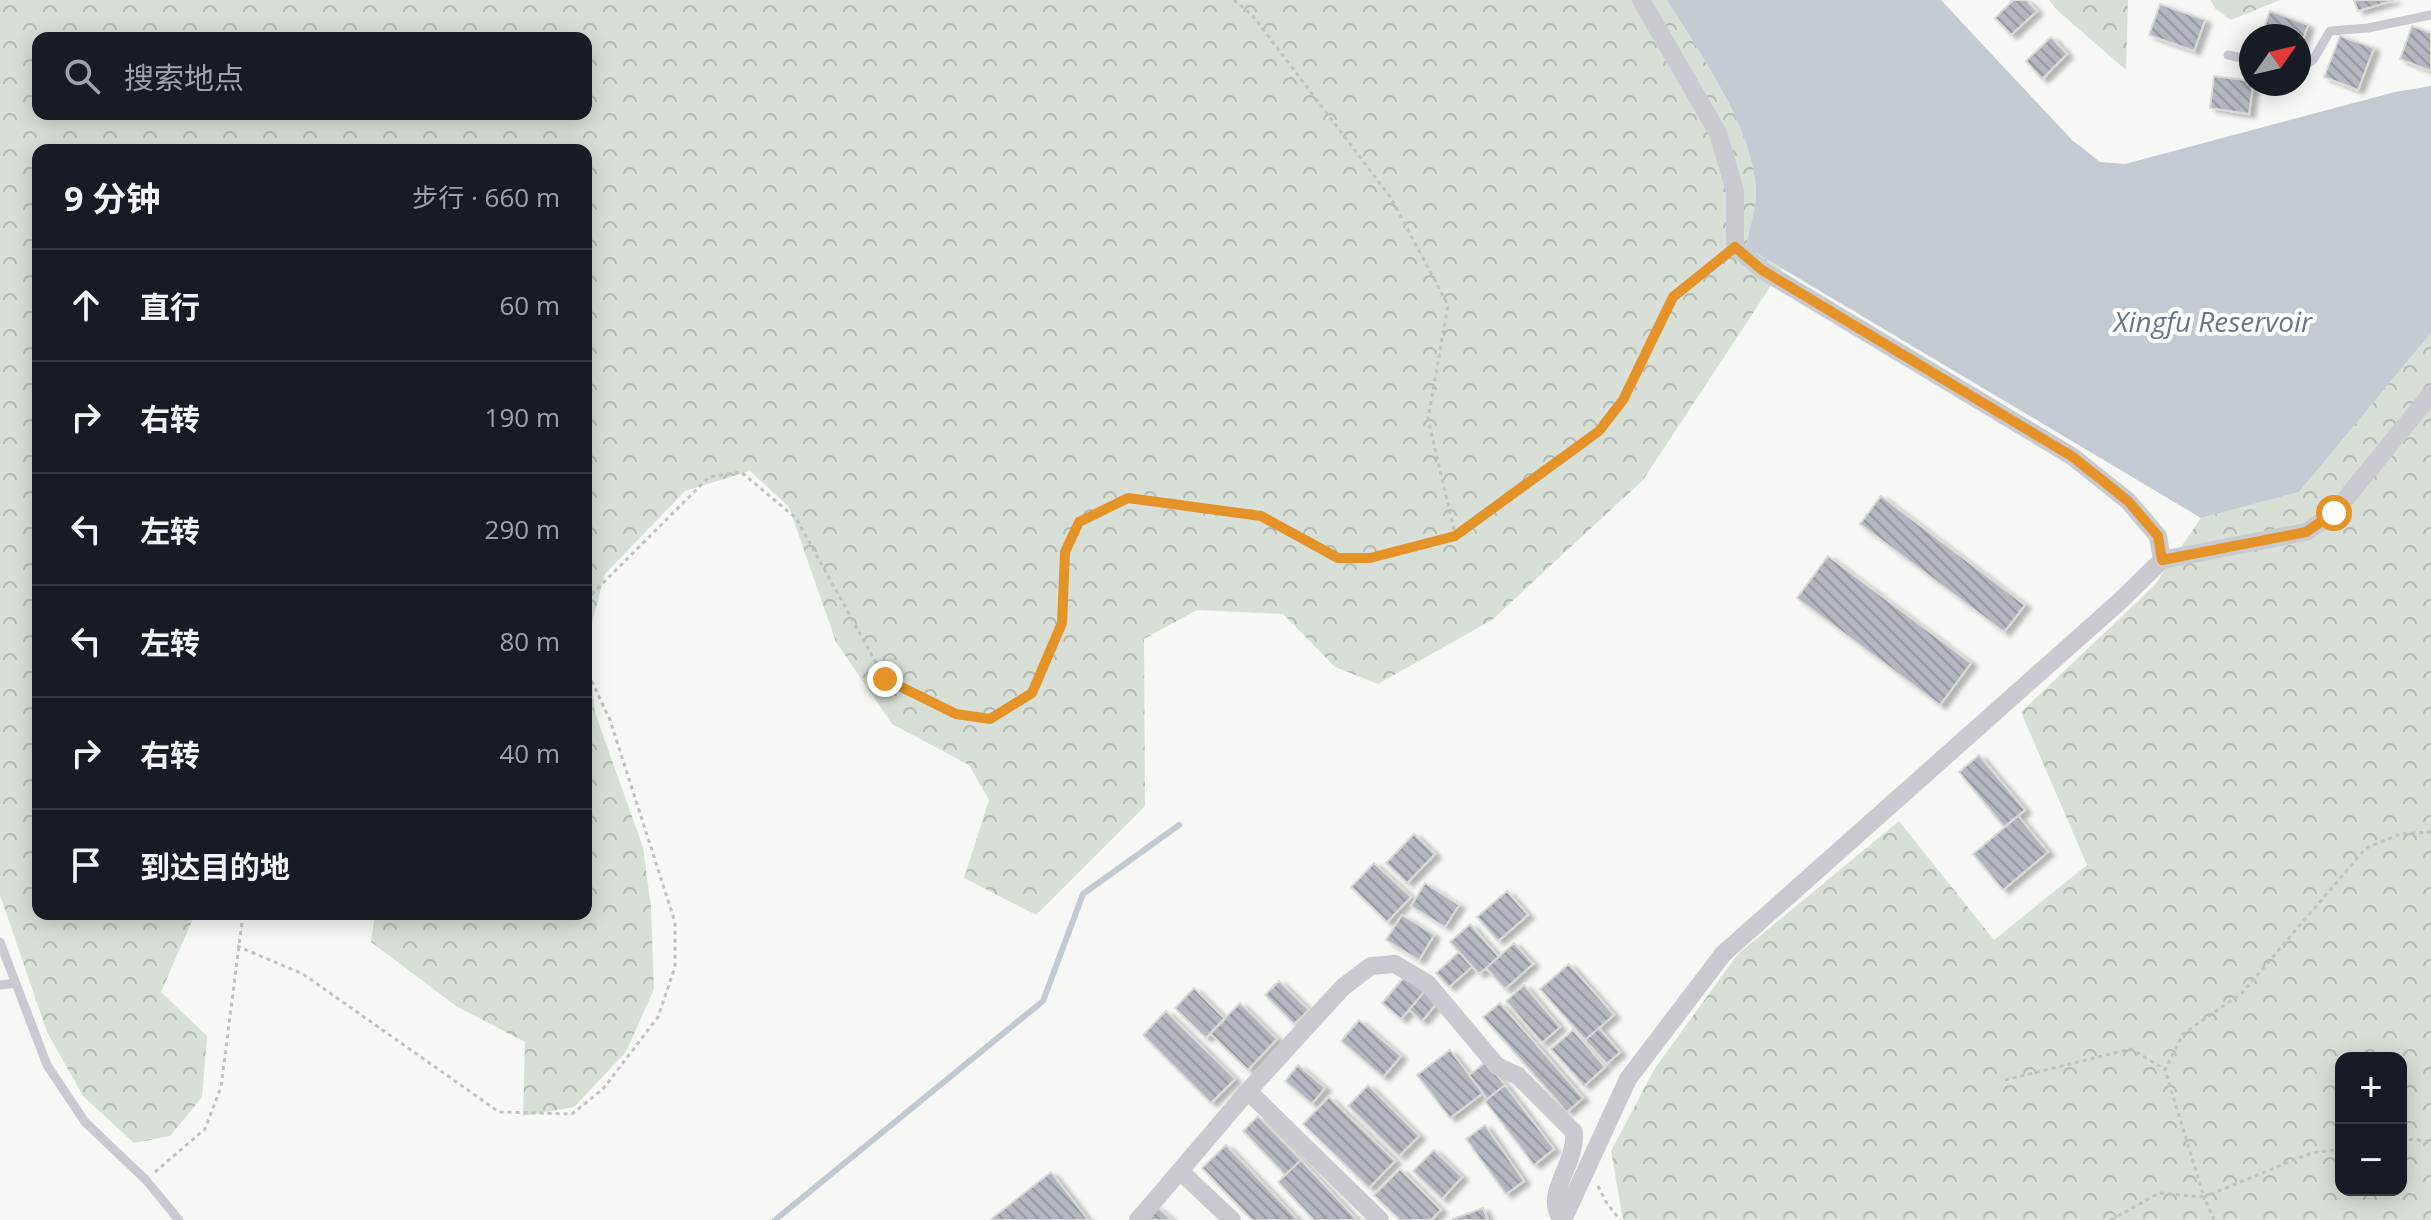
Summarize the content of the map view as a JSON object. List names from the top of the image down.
{
  "water": ["Xingfu Reservoir"],
  "north": "top right",
  "page": {
    "search": "搜索地点",
    "heading": ["9 分钟", "步行 · 660 m"],
    "list": [
      ["直行", "60 m"],
      ["右转", "190 m"],
      ["左转", "290 m"],
      ["左转", "80 m"],
      ["右转", "40 m"],
      "到达目的地"
    ],
    "map_buttons": ["+", "−"]
  }
}
